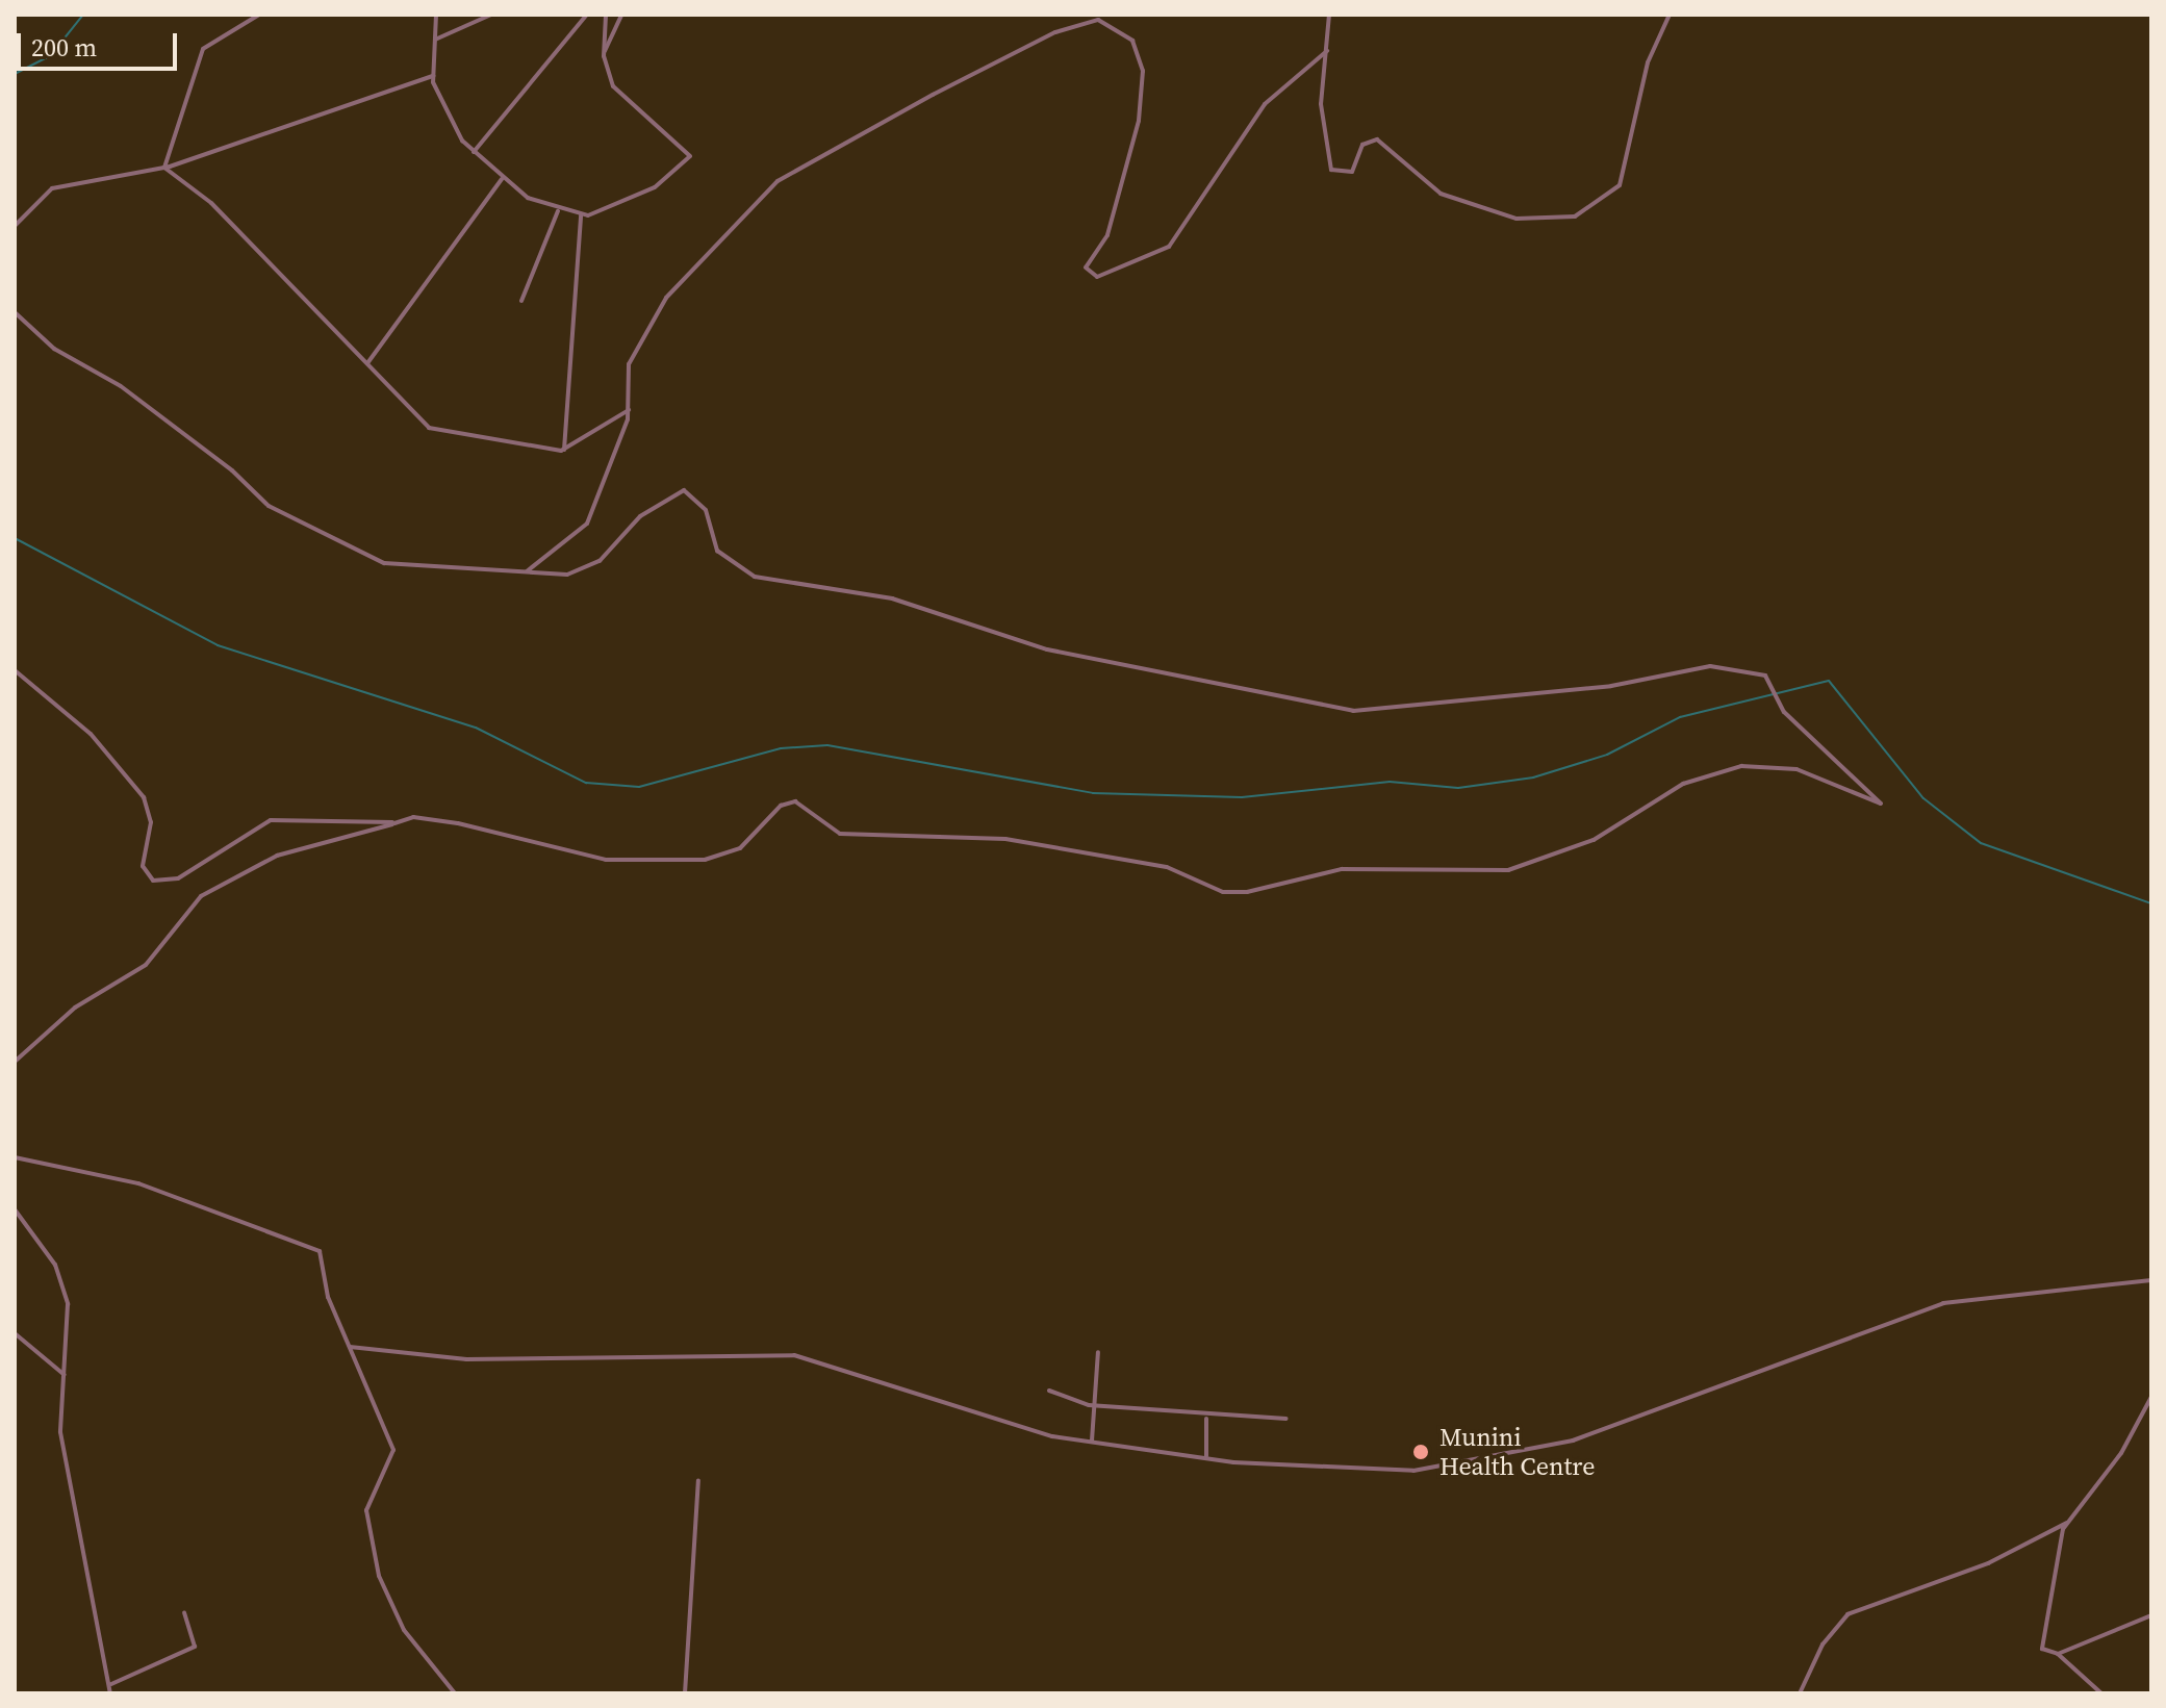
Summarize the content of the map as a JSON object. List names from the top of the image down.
{
  "places": ["Munini Health Centre"],
  "scale_bar": "200 m"
}
